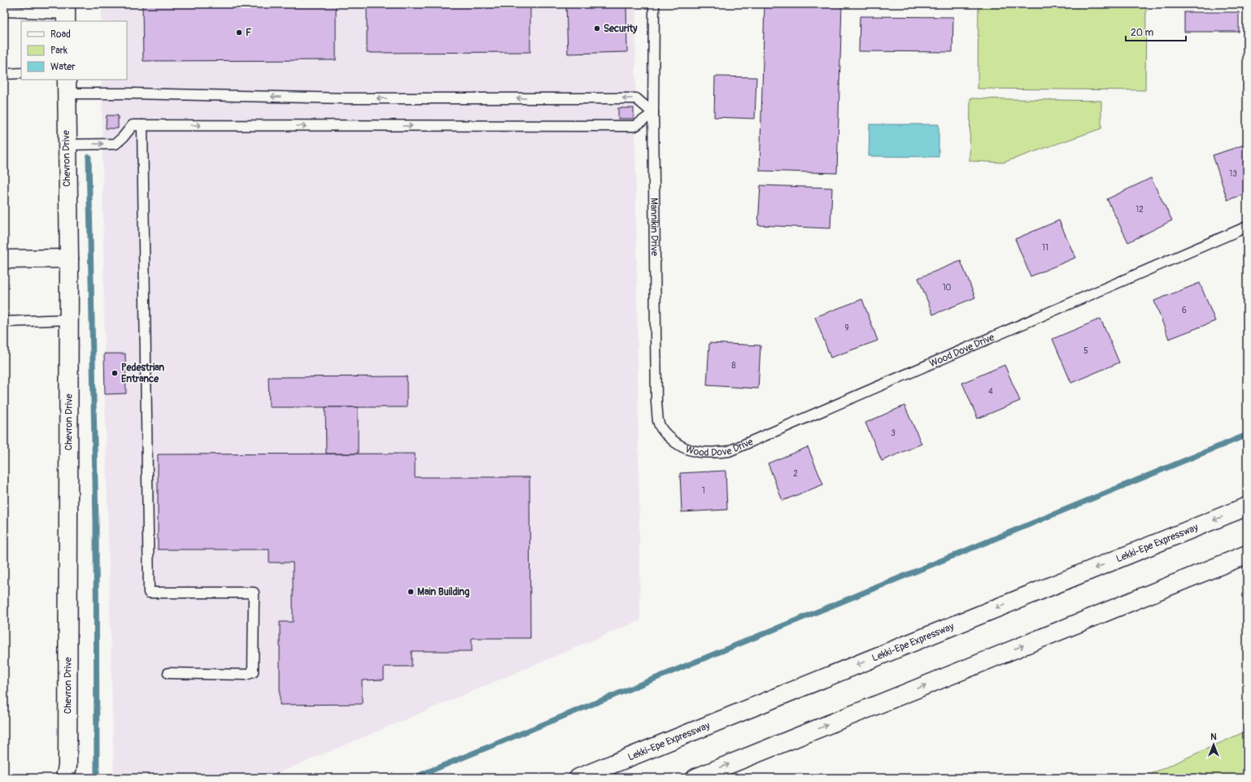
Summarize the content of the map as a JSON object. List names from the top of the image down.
{
  "streets": {
    "main road": ["Chevron Drive", "Lekki-Epe Expressway"],
    "lane": ["Mannikin Drive", "Wood Dove Drive"]
  },
  "crossings": [
    ["Mannikin Drive", "Wood Dove Drive"]
  ],
  "places": [
    "Security",
    "F",
    "Pedestrian Entrance",
    "Main Building"
  ],
  "house_numbers": [
    "13",
    "12",
    "11",
    "10",
    "6",
    "9",
    "5",
    "8",
    "4",
    "3",
    "2",
    "1"
  ],
  "legend": ["Road", "Park", "Water"],
  "scale_bar": "20 m",
  "north": "top"
}
